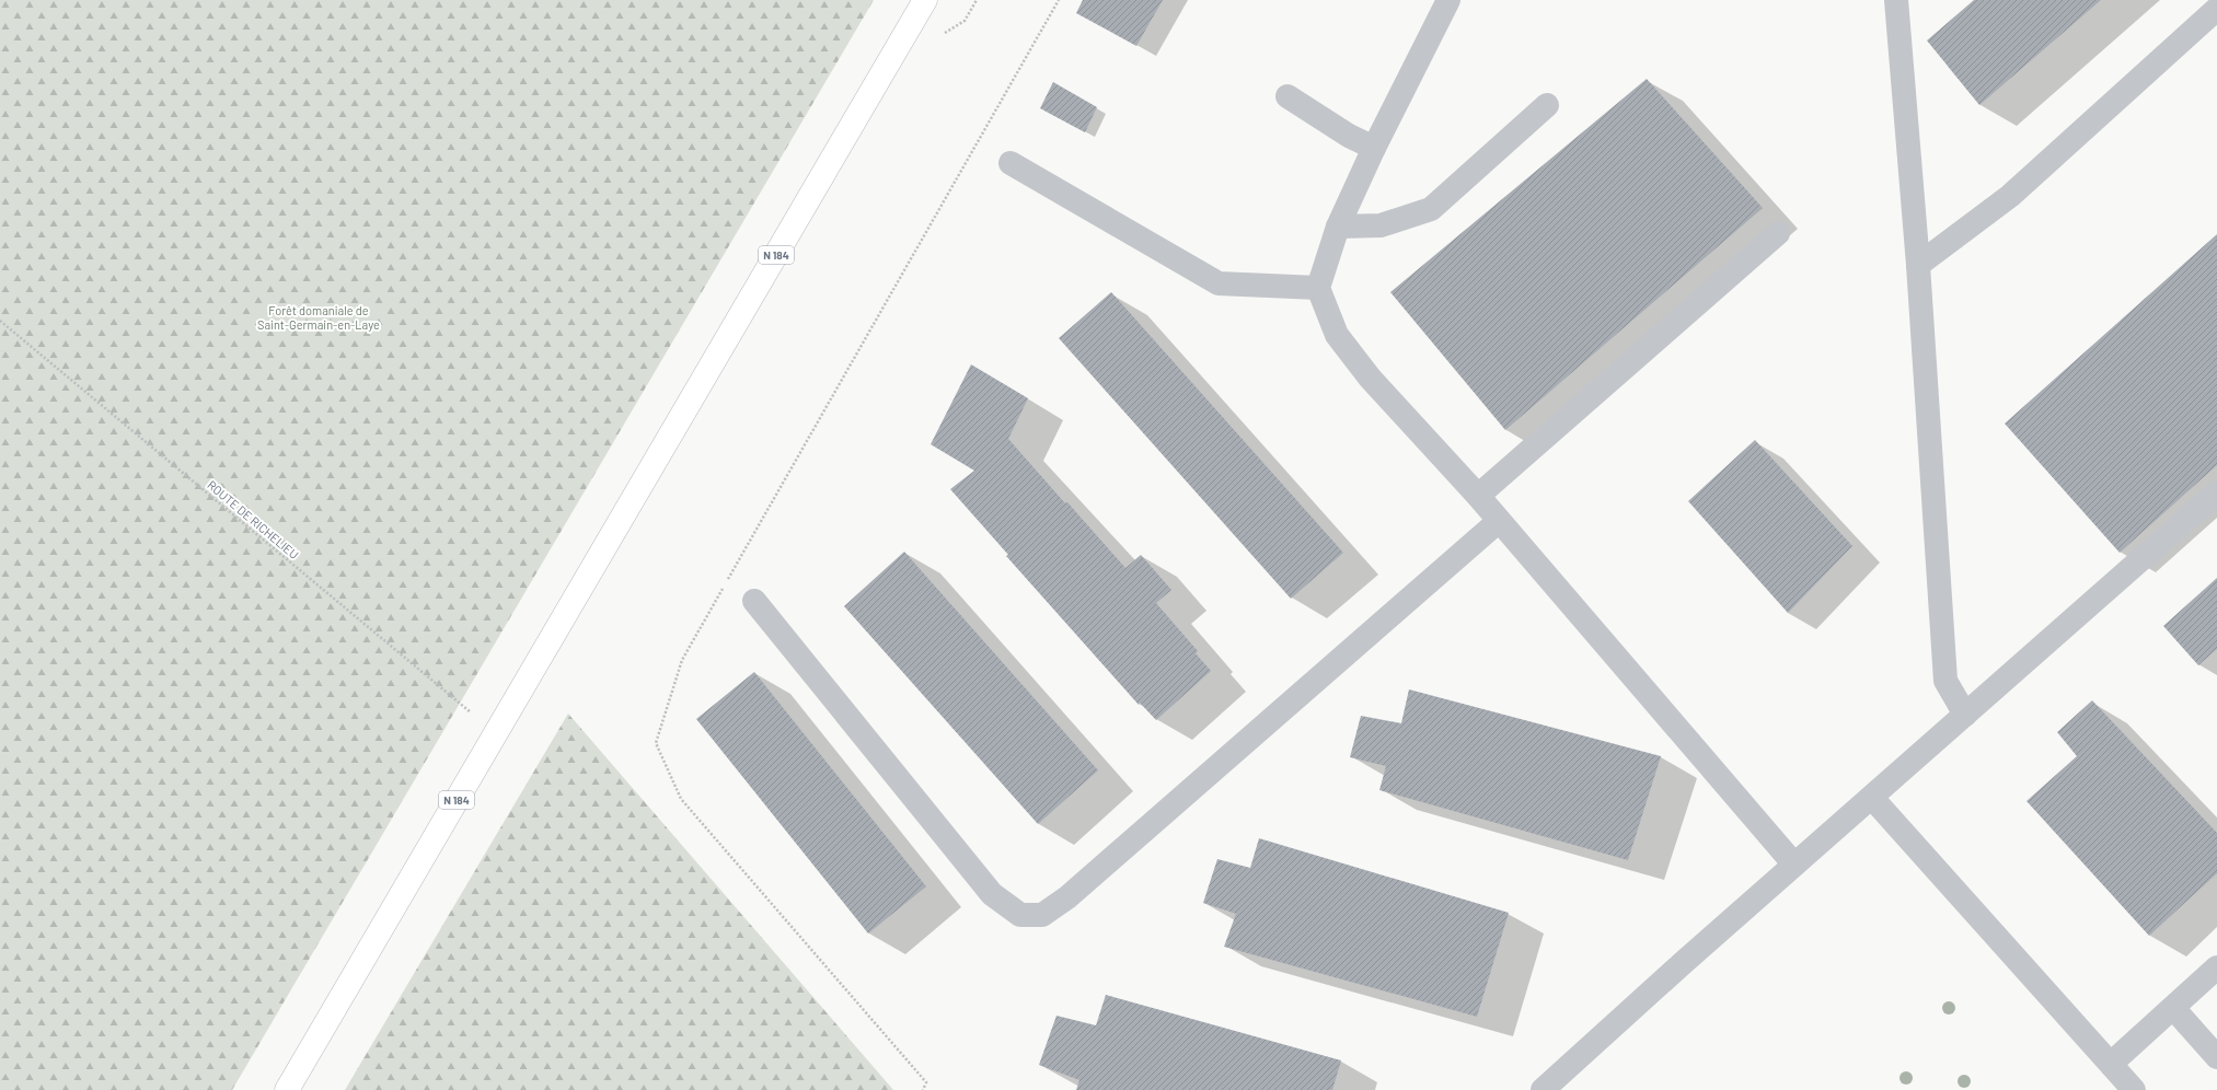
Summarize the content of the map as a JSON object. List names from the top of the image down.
{
  "streets": {
    "main road": ["N 184"],
    "path": ["ROUTE DE RICHELIEU"]
  },
  "crossings": [
    ["N 184", "ROUTE DE RICHELIEU"]
  ],
  "parks": ["Forêt domaniale de Saint-Germain-en-Laye"]
}
